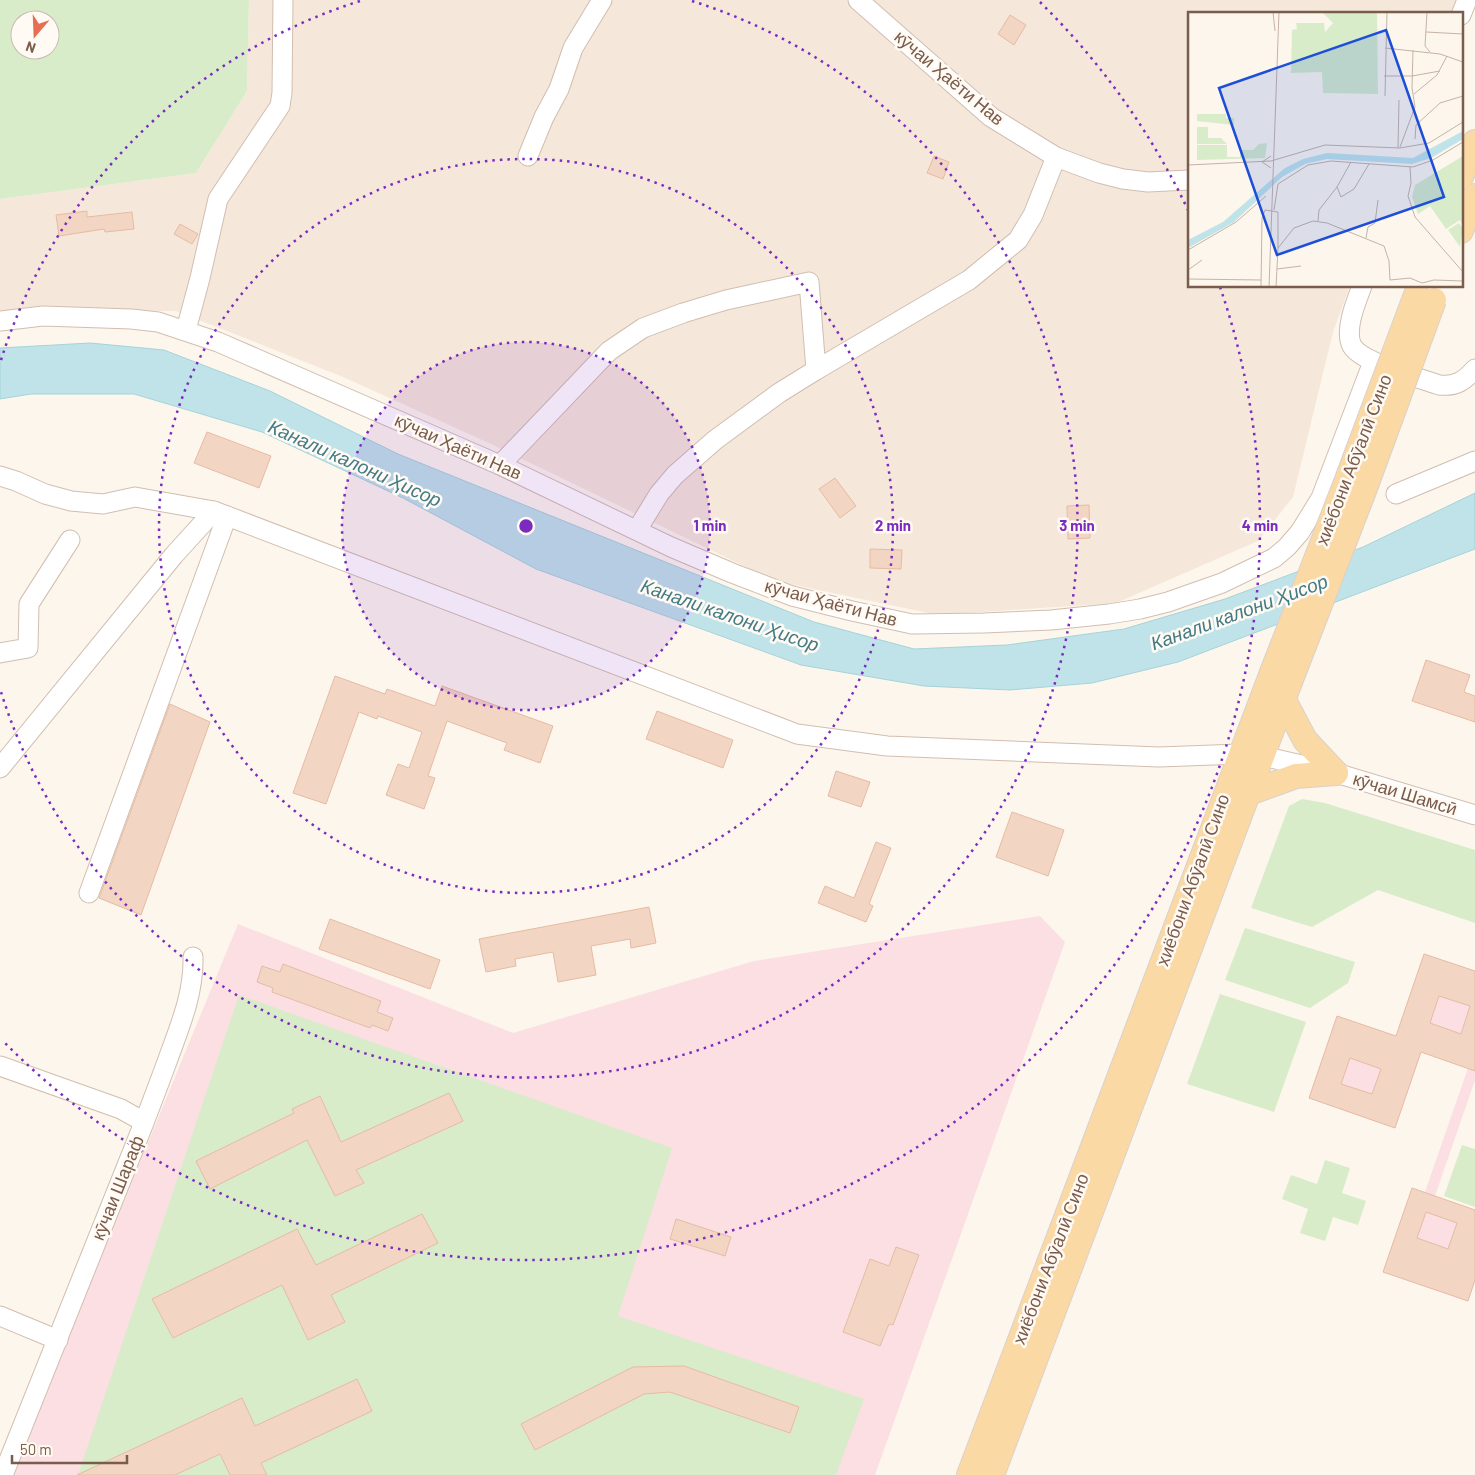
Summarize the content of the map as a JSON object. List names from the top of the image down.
{
  "streets": {
    "main road": ["хиёбони Абӯалӣ Сино"],
    "street": ["кӯчаи Ҳаёти Нав", "кӯчаи Шамсӣ", "кӯчаи Шараф"]
  },
  "crossings": [
    ["хиёбони Абӯалӣ Сино", "кӯчаи Шамсӣ"]
  ],
  "water": ["Канали калони Ҳисор"],
  "scale_bar": "50 m",
  "north": "bottom",
  "rings": [
    "1 min",
    "2 min",
    "3 min",
    "4 min"
  ]
}
